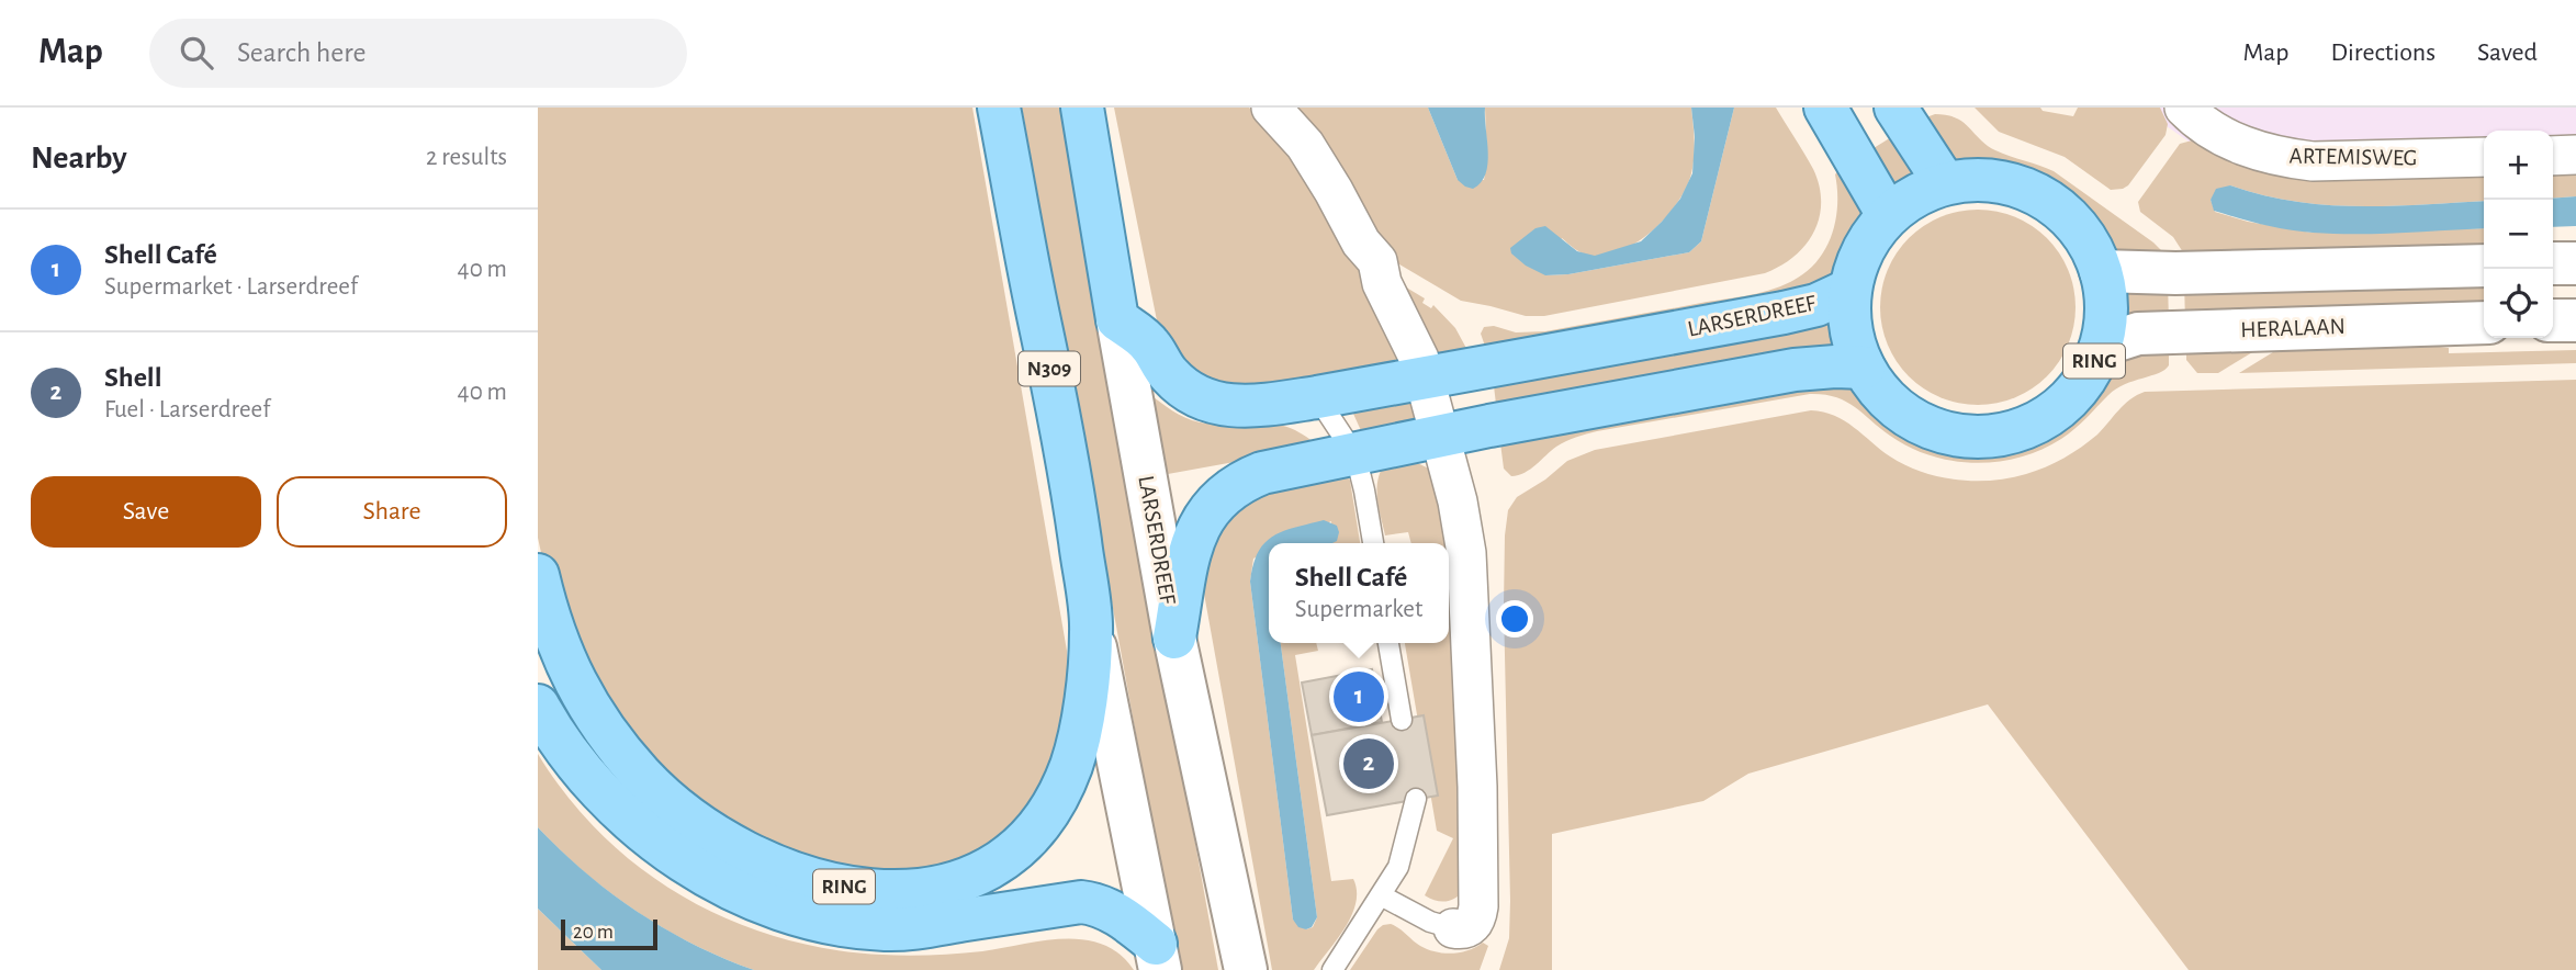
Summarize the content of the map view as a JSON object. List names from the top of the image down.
{
  "streets": {
    "main road": [
      "LARSERDREEF",
      "HERALAAN",
      "RING",
      "N309"
    ],
    "street": ["ARTEMISWEG"]
  },
  "crossings": [
    ["LARSERDREEF", "HERALAAN"],
    ["LARSERDREEF", "RING"],
    ["HERALAAN", "RING"],
    ["RING", "N309"]
  ],
  "scale_bar": "20 m",
  "page": {
    "header": "Map",
    "search": "Search here",
    "nav": ["Map", "Directions", "Saved"],
    "heading": ["Nearby", "2 results"],
    "map_buttons": ["+", "−"],
    "list": [
      {
        "mark": "1",
        "name": "Shell Café",
        "note": "Supermarket · Larserdreef",
        "value": "40 m"
      },
      {
        "mark": "2",
        "name": "Shell",
        "note": "Fuel · Larserdreef",
        "value": "40 m"
      }
    ],
    "buttons": ["Save", "Share"],
    "popup": ["Shell Café", "Supermarket"],
    "pins": ["1", "2"],
    "scale": "20 m"
  }
}
